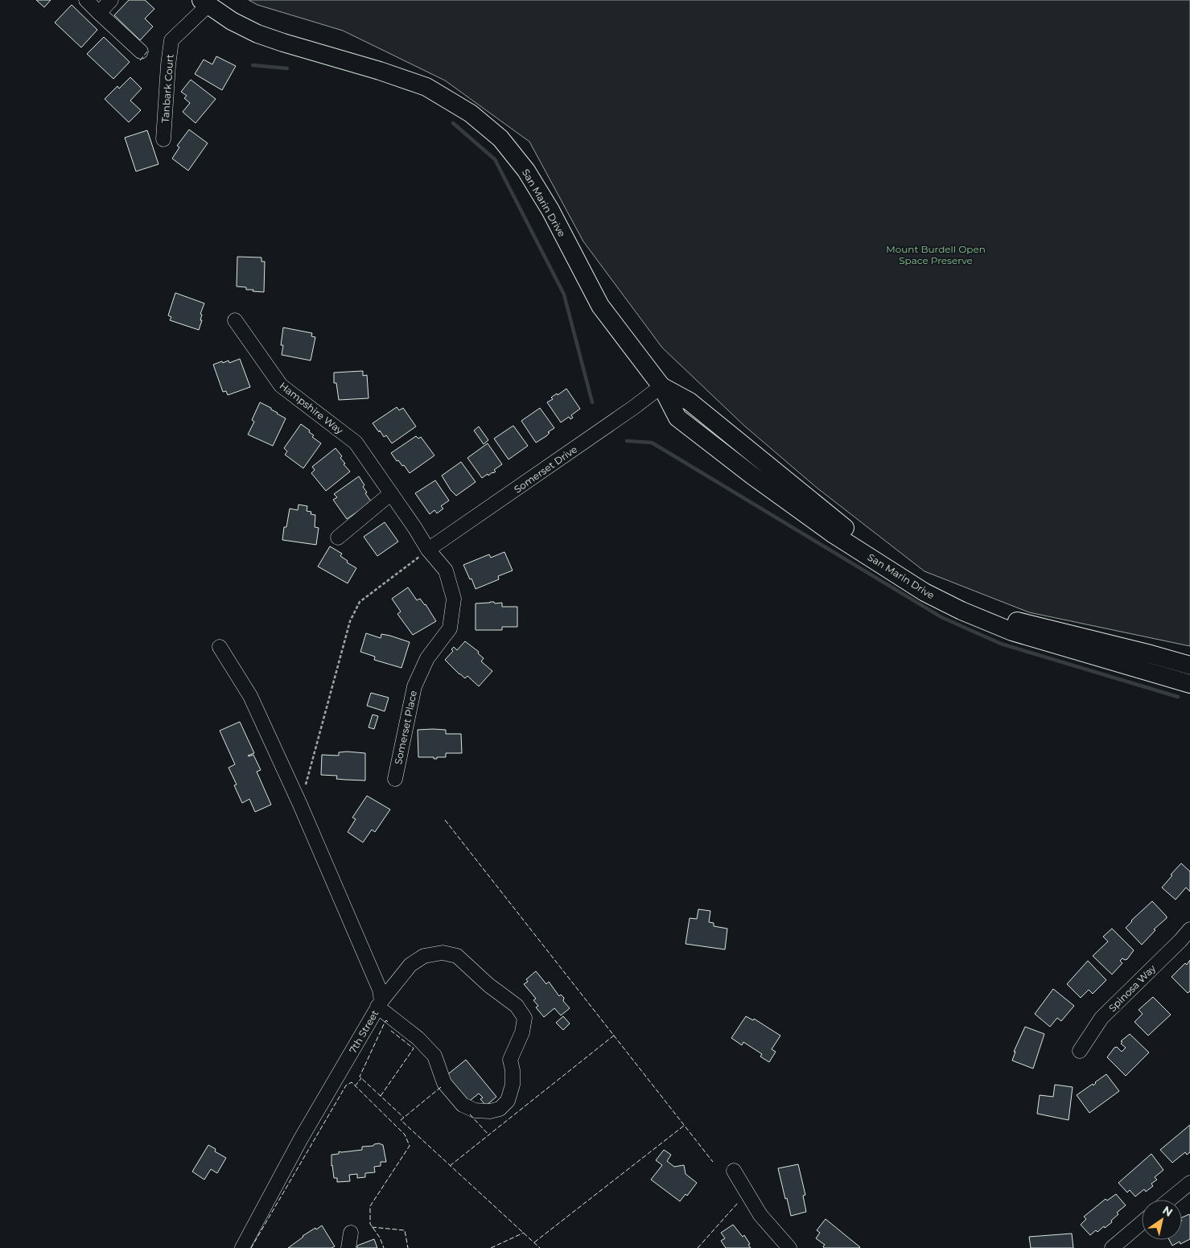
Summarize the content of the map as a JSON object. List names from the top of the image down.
{
  "streets": {
    "main road": ["San Marin Drive"],
    "street": [
      "Tanbark Court",
      "Hampshire Way",
      "Somerset Drive",
      "Somerset Place",
      "Spinosa Way",
      "7th Street"
    ]
  },
  "crossings": [
    ["Tanbark Court", "San Marin Drive"],
    ["San Marin Drive", "Somerset Drive"],
    ["Hampshire Way", "Somerset Drive"],
    ["Hampshire Way", "Somerset Place"],
    ["Somerset Drive", "Somerset Place"]
  ],
  "parks": ["Mount Burdell Open Space Preserve"],
  "north": "top right"
}
